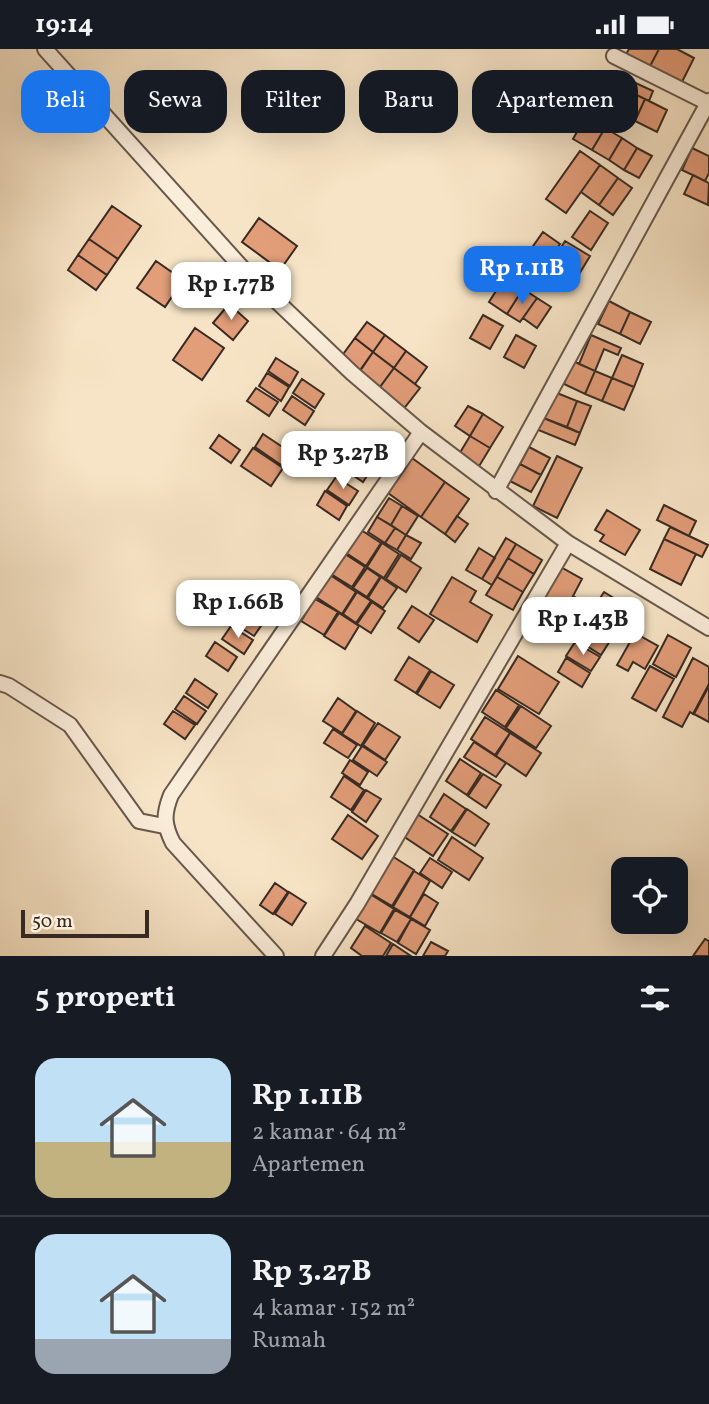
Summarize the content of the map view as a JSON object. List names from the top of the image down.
{
  "scale_bar": "50 m",
  "page": {
    "status": "19:14",
    "chip": [
      "Beli",
      "Sewa",
      "Filter",
      "Baru",
      "Apartemen"
    ],
    "price": [
      "Rp 1.11B",
      "Rp 1.77B",
      "Rp 3.27B",
      "Rp 1.66B",
      "Rp 1.43B"
    ],
    "scale": "50 m",
    "heading": "5 properti",
    "list": [
      {
        "name": "Rp 1.11B",
        "note": "2 kamar · 64 m² · Apartemen"
      },
      {
        "name": "Rp 3.27B",
        "note": "4 kamar · 152 m² · Rumah"
      }
    ]
  }
}
